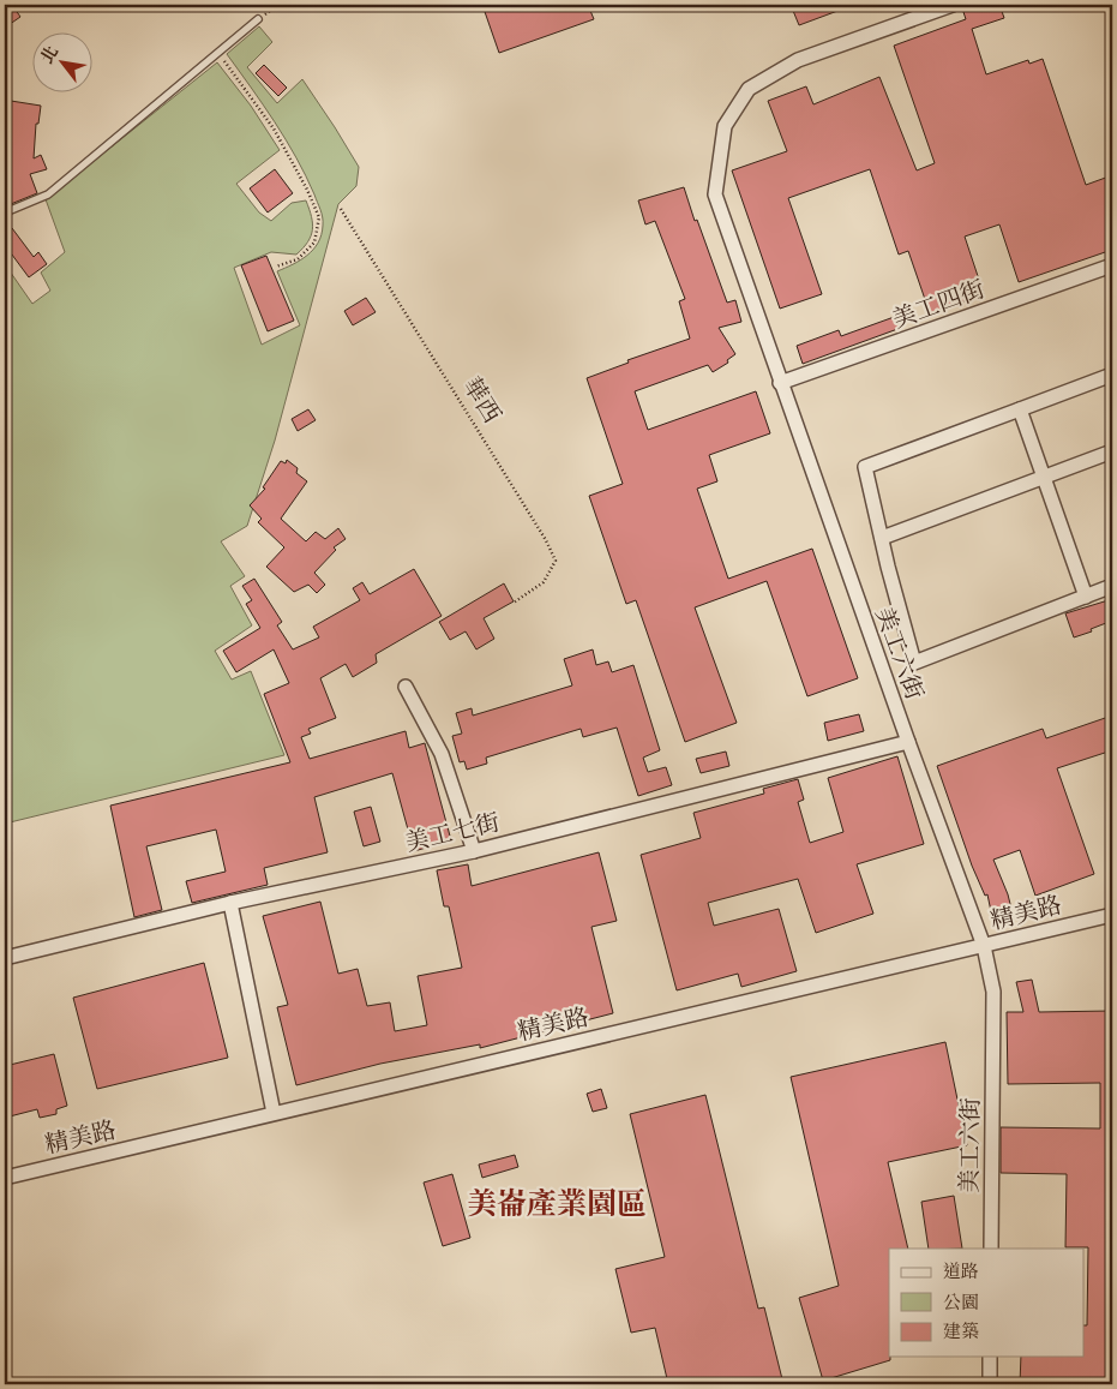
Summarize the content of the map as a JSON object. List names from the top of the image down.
{
  "streets": {
    "street": [
      "美工四街",
      "美工六街",
      "美工七街",
      "精美路"
    ],
    "path": ["華西"]
  },
  "crossings": [
    ["美工四街", "美工六街"],
    ["美工六街", "美工七街"],
    ["美工六街", "精美路"]
  ],
  "districts": ["美崙產業園區"],
  "legend": ["道路", "公園", "建築"],
  "north": "top left"
}
